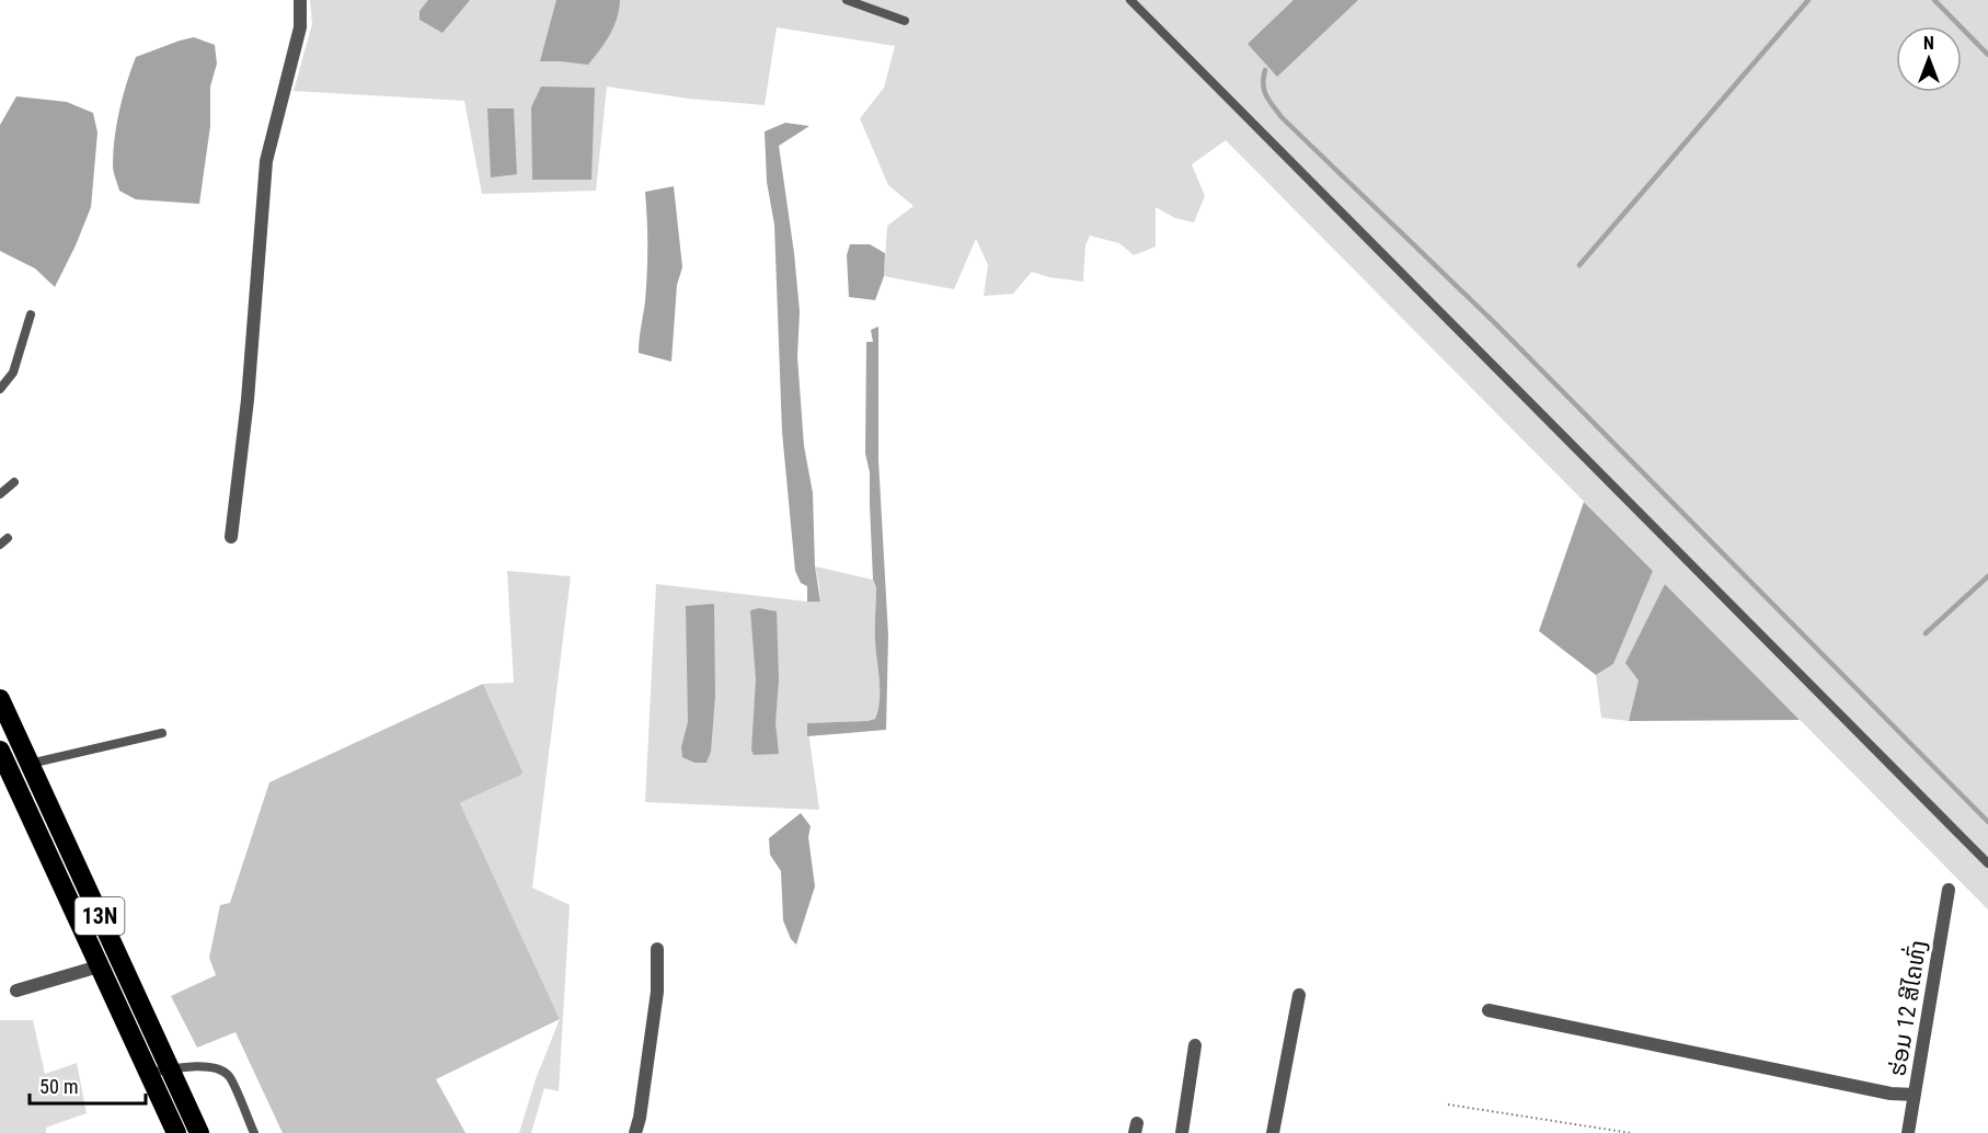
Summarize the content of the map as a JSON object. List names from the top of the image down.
{
  "streets": {
    "highway": ["13N"],
    "street": ["ຮ່ອມ 12 ສີໄຄທົ່ງ"]
  },
  "scale_bar": "50 m",
  "north": "top"
}
